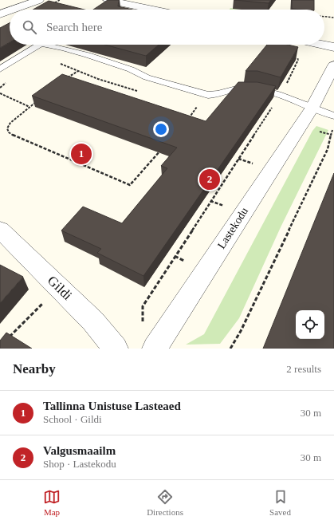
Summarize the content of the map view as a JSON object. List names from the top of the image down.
{
  "streets": {
    "street": ["Lastekodu", "Gildi"]
  },
  "page": {
    "search": "Search here",
    "pins": ["1", "2"],
    "heading": ["Nearby", "2 results"],
    "list": [
      {
        "mark": "1",
        "name": "Tallinna Unistuse Lasteaed",
        "note": "School · Gildi",
        "value": "30 m"
      },
      {
        "mark": "2",
        "name": "Valgusmaailm",
        "note": "Shop · Lastekodu",
        "value": "30 m"
      }
    ],
    "nav": ["Map", "Directions", "Saved"]
  }
}
